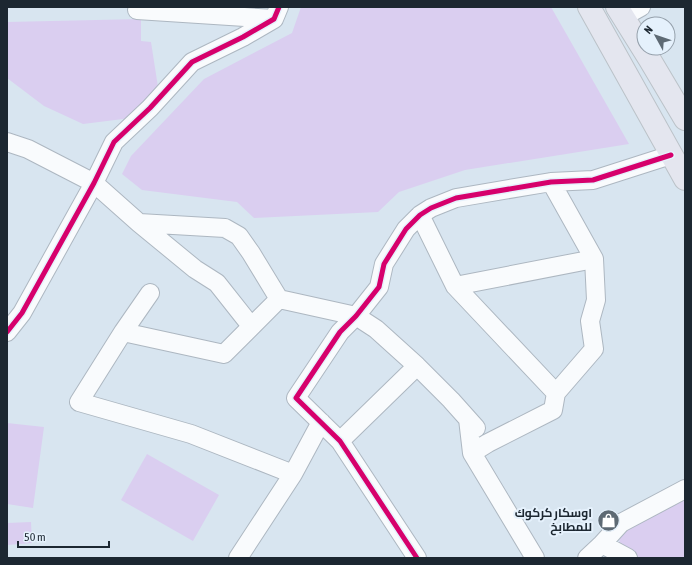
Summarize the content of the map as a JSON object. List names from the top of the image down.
{
  "places": {
    "shop": ["اوسكار كركوك للمطابخ"]
  },
  "scale_bar": "50 m",
  "north": "top left"
}
